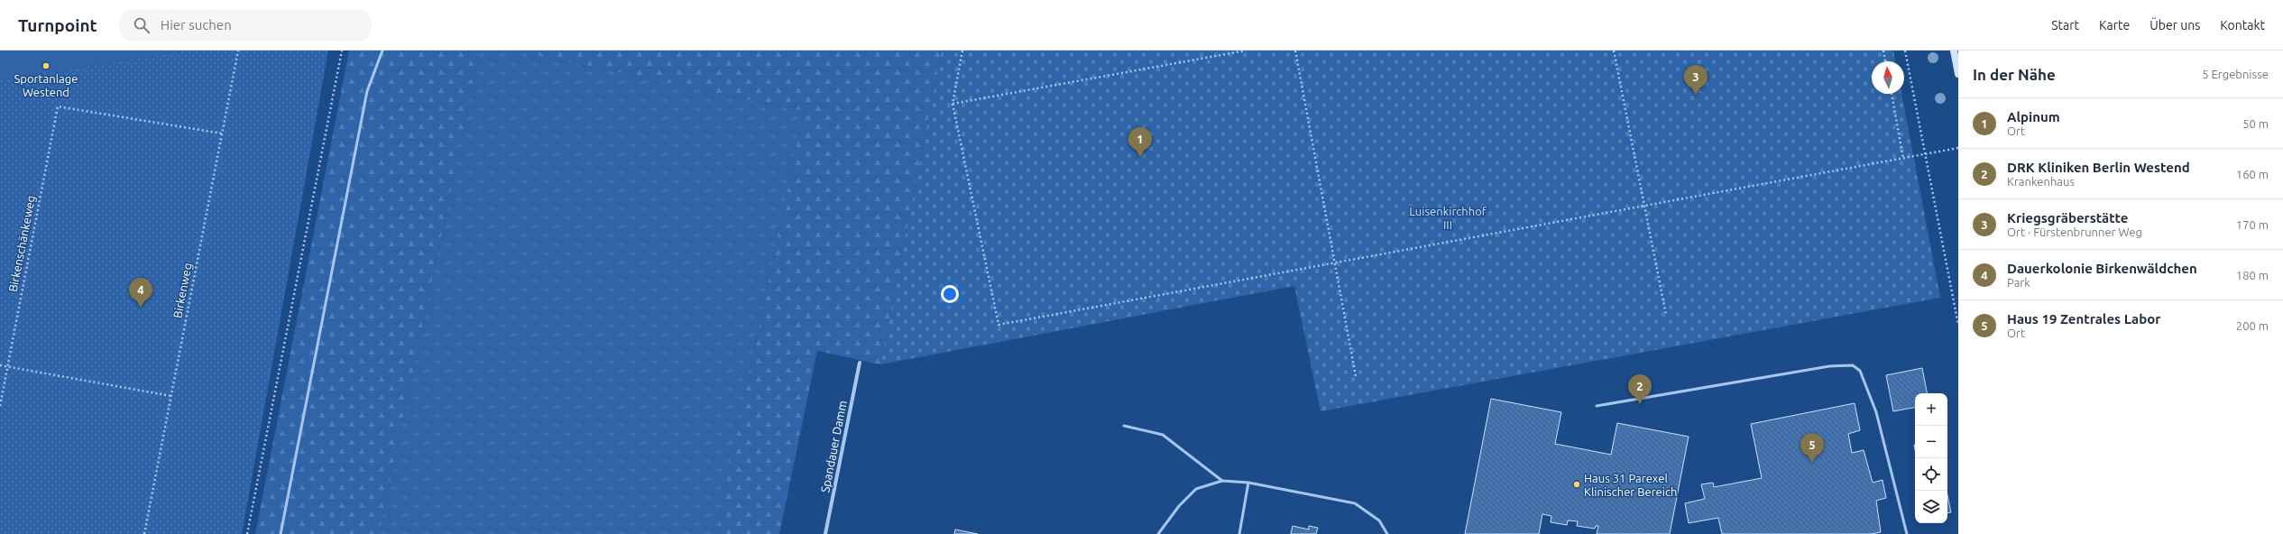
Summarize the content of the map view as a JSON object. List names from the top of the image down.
{
  "streets": {
    "street": ["Spandauer Damm"],
    "path": ["Birkenschänkeweg", "Birkenweg"]
  },
  "crossings": [
    ["Birkenschänkeweg", "Birkenweg"]
  ],
  "parks": ["Luisenkirchhof III"],
  "places": ["Sportanlage Westend", "Haus 31 Parexel Klinischer Bereich"],
  "north": "top",
  "page": {
    "header": "Turnpoint",
    "search": "Hier suchen",
    "nav": [
      "Start",
      "Karte",
      "Über uns",
      "Kontakt"
    ],
    "heading": ["In der Nähe", "5 Ergebnisse"],
    "pins": [
      "3",
      "1",
      "4",
      "2",
      "5"
    ],
    "list": [
      {
        "mark": "1",
        "name": "Alpinum",
        "note": "Ort",
        "value": "50 m"
      },
      {
        "mark": "2",
        "name": "DRK Kliniken Berlin Westend",
        "note": "Krankenhaus",
        "value": "160 m"
      },
      {
        "mark": "3",
        "name": "Kriegsgräberstätte",
        "note": "Ort · Fürstenbrunner Weg",
        "value": "170 m"
      },
      {
        "mark": "4",
        "name": "Dauerkolonie Birkenwäldchen",
        "note": "Park",
        "value": "180 m"
      },
      {
        "mark": "5",
        "name": "Haus 19 Zentrales Labor",
        "note": "Ort",
        "value": "200 m"
      }
    ],
    "map_buttons": ["+", "−"]
  }
}
